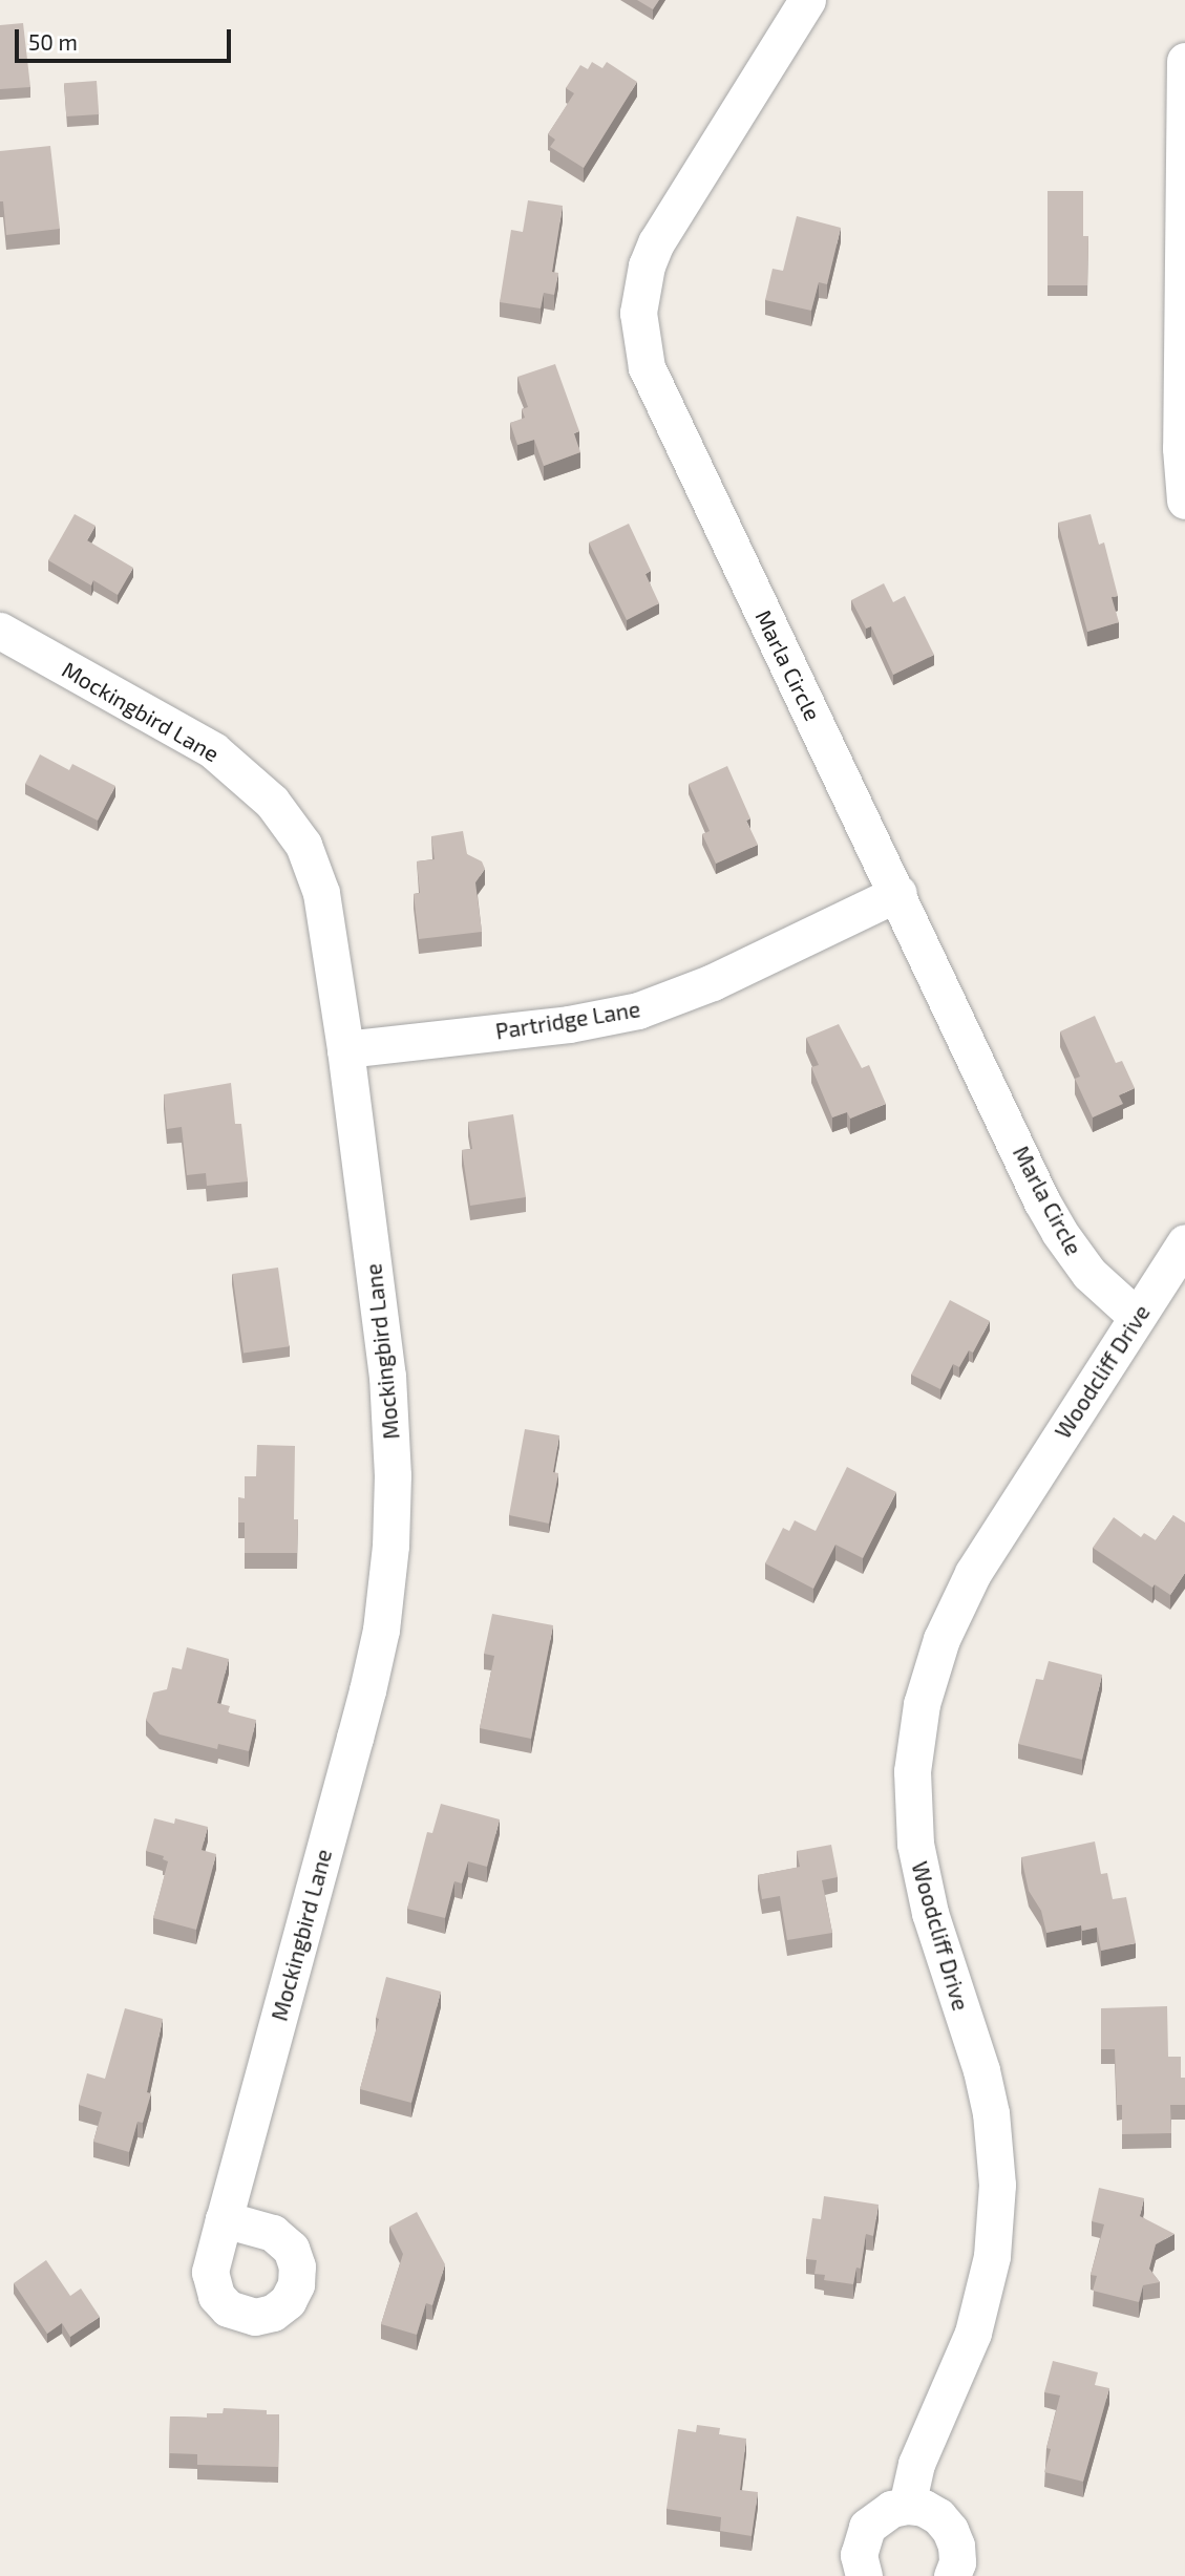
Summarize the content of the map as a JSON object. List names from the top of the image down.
{
  "streets": {
    "street": [
      "Marla Circle",
      "Mockingbird Lane",
      "Partridge Lane",
      "Woodcliff Drive"
    ]
  },
  "crossings": [
    ["Marla Circle", "Partridge Lane"],
    ["Marla Circle", "Woodcliff Drive"],
    ["Mockingbird Lane", "Partridge Lane"]
  ],
  "scale_bar": "50 m"
}
